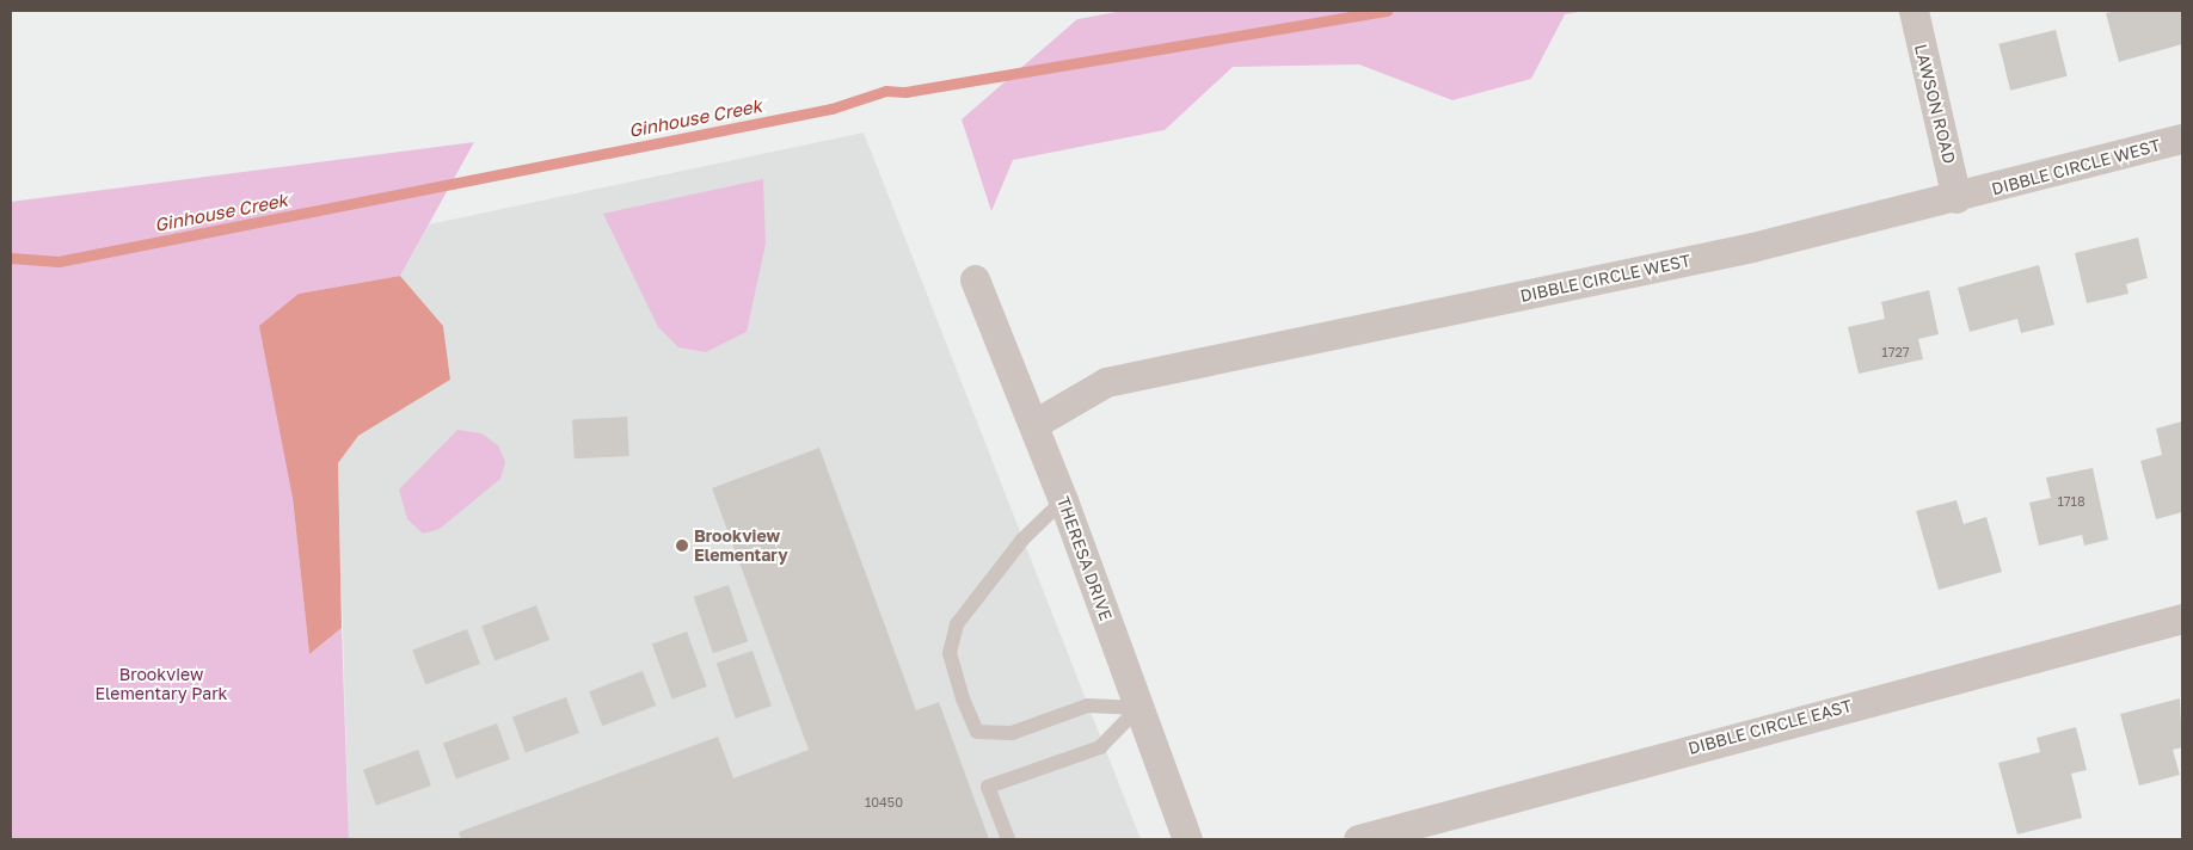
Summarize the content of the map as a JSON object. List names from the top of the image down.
{
  "streets": {
    "street": [
      "LAWSON ROAD",
      "DIBBLE CIRCLE WEST",
      "THERESA DRIVE",
      "DIBBLE CIRCLE EAST"
    ]
  },
  "crossings": [
    ["LAWSON ROAD", "DIBBLE CIRCLE WEST"],
    ["DIBBLE CIRCLE WEST", "THERESA DRIVE"]
  ],
  "water": ["Ginhouse Creek"],
  "parks": ["Brookview Elementary Park"],
  "places": ["Brookview Elementary"],
  "house_numbers": ["1727", "1718", "10450"]
}
